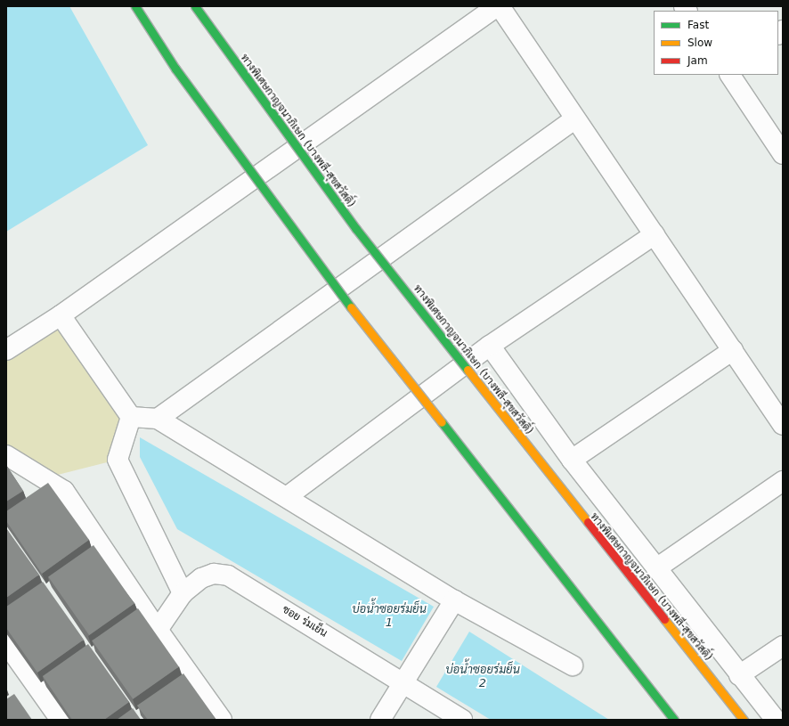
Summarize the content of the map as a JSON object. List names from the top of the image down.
{
  "streets": {
    "highway": ["ทางพิเศษกาญจนาภิเษก (บางพลี-สุขสวัสดิ์)"],
    "street": ["ซอย ร่มเย็น"]
  },
  "water": ["บ่อน้ำซอยร่มย็น 1", "บ่อน้ำซอยร่มย็น 2"],
  "legend": ["Fast", "Slow", "Jam"]
}
